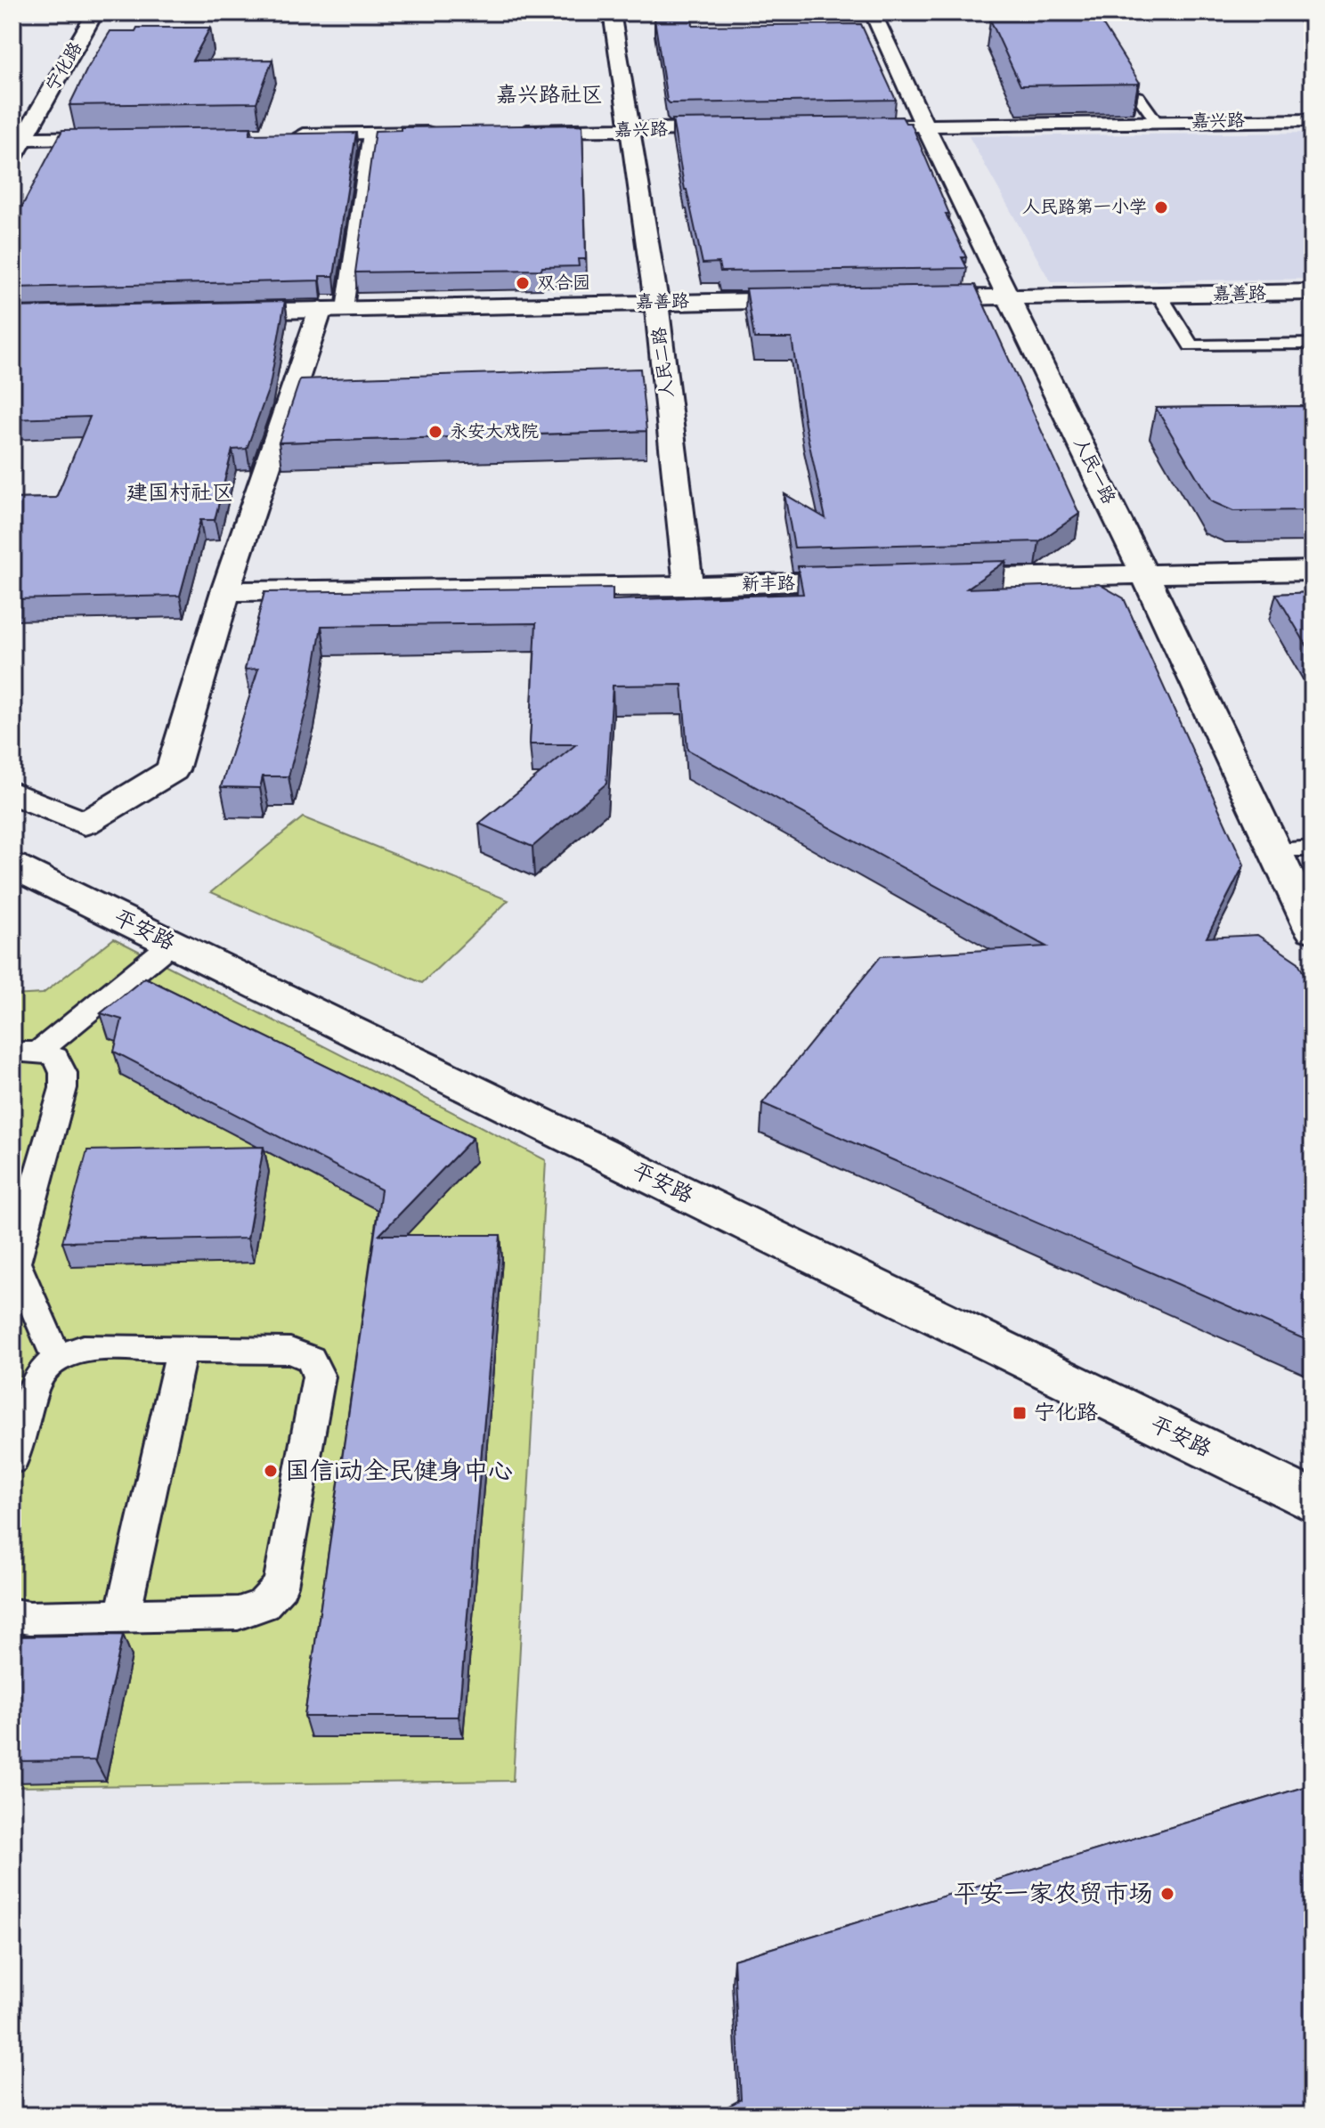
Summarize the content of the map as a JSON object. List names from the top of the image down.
{
  "streets": {
    "street": [
      "宁化路",
      "嘉兴路",
      "嘉善路",
      "人民二路",
      "人民一路",
      "新丰路",
      "平安路"
    ]
  },
  "crossings": [
    ["嘉兴路", "人民二路"],
    ["嘉兴路", "人民一路"],
    ["嘉善路", "人民二路"],
    ["嘉善路", "人民一路"],
    ["人民二路", "新丰路"]
  ],
  "districts": ["嘉兴路社区", "建国村社区"],
  "places": {
    "other": [
      "人民路第一小学",
      "双合园",
      "永安大戏院",
      "国信i动全民健身中心",
      "平安一家农贸市场"
    ],
    "transit": ["宁化路"]
  }
}
